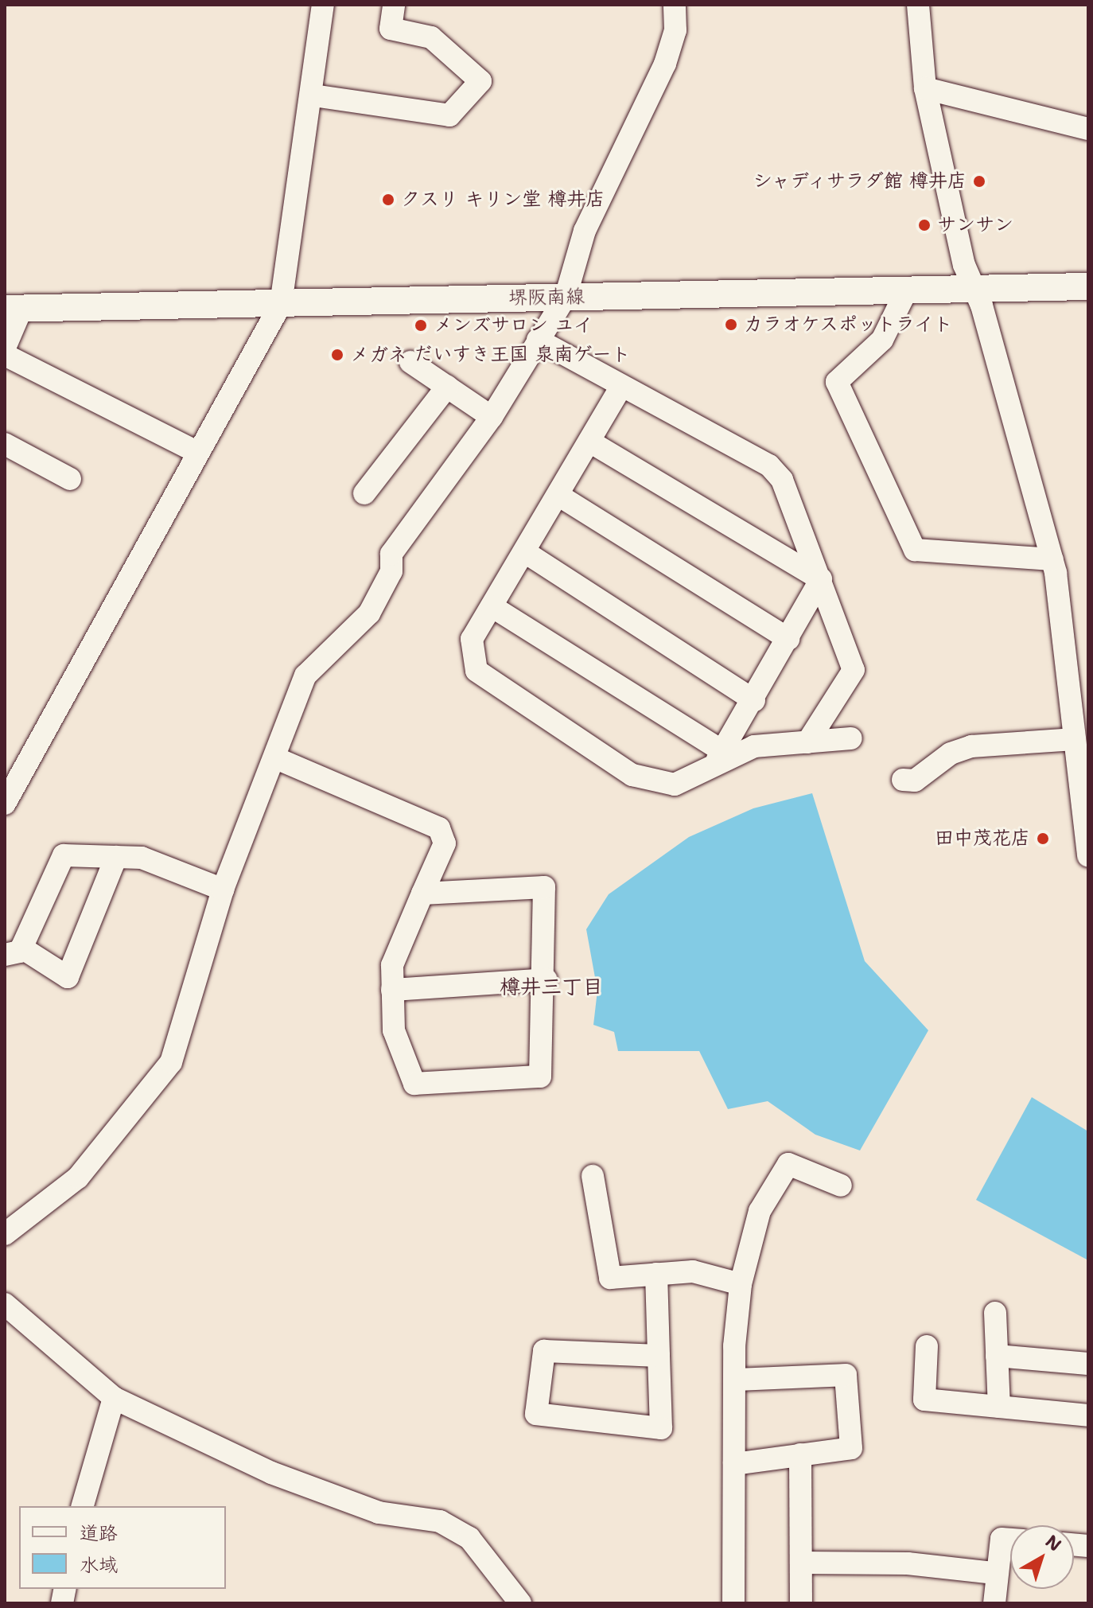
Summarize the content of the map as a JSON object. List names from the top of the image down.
{
  "streets": {
    "main road": ["堺阪南線"]
  },
  "districts": ["樽井三丁目"],
  "places": [
    "シャディサラダ館 樽井店",
    "クスリ キリン堂 樽井店",
    "サンサン",
    "カラオケスポットライト",
    "メンズサロン ユイ",
    "メガネ だいすき王国 泉南ゲート",
    "田中茂花店"
  ],
  "legend": ["道路", "水域"],
  "north": "top right"
}
